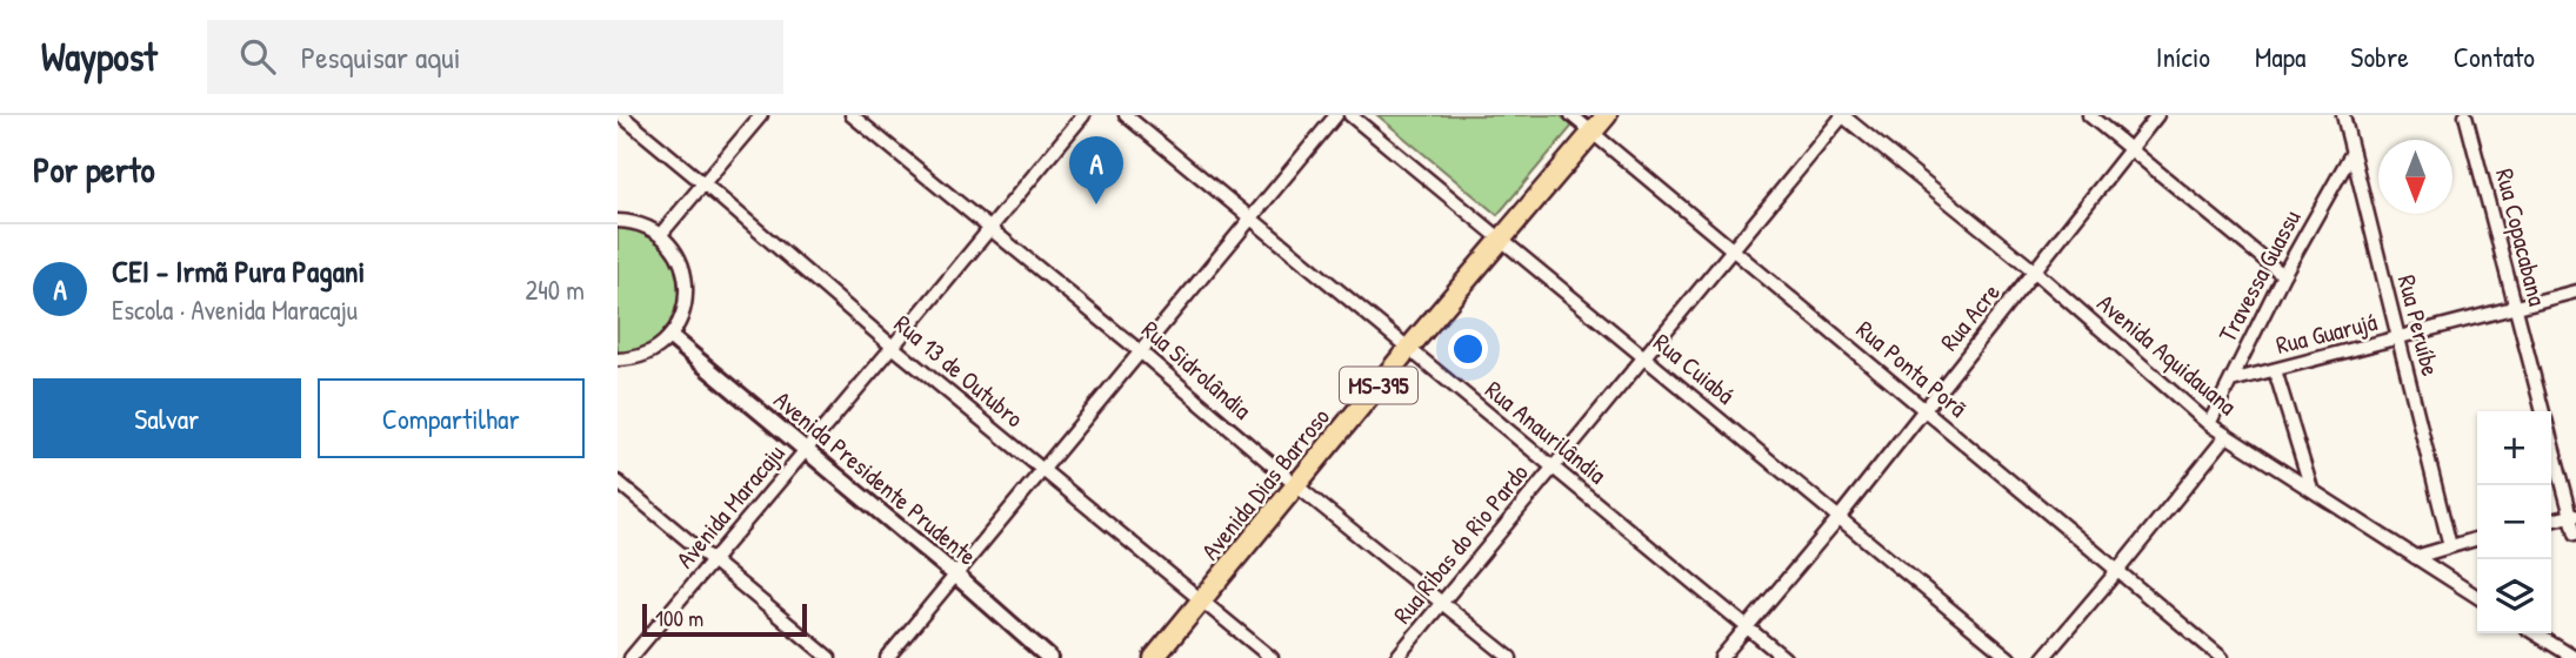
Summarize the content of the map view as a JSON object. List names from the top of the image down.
{
  "streets": {
    "main road": ["MS-395", "Avenida Dias Barroso"],
    "street": [
      "Rua Copacabana",
      "Travessa Guassu",
      "Rua Acre",
      "Rua Peruíbe",
      "Rua Guarujá",
      "Avenida Aquidauana",
      "Rua Cuiabá",
      "Rua Ponta Porã",
      "Rua Sidrolândia",
      "Rua 13 de Outubro",
      "Rua Anaurilândia",
      "Avenida Presidente Prudente",
      "Avenida Maracaju",
      "Rua Ribas do Rio Pardo"
    ]
  },
  "crossings": [
    ["Rua Copacabana", "Rua Guarujá"],
    ["Travessa Guassu", "Rua Peruíbe"],
    ["Travessa Guassu", "Rua Guarujá"],
    ["Travessa Guassu", "Avenida Aquidauana"],
    ["Rua Acre", "Avenida Aquidauana"],
    ["Rua Acre", "Rua Cuiabá"],
    ["Rua Acre", "Rua Ponta Porã"],
    ["Rua Acre", "Rua Anaurilândia"],
    ["Rua Peruíbe", "Rua Guarujá"],
    ["Avenida Aquidauana", "Rua Ribas do Rio Pardo"],
    ["Rua Cuiabá", "Avenida Dias Barroso"],
    ["Rua Cuiabá", "Rua Ribas do Rio Pardo"],
    ["Rua Ponta Porã", "Avenida Dias Barroso"],
    ["Rua Ponta Porã", "Rua Ribas do Rio Pardo"],
    ["Rua Sidrolândia", "Avenida Dias Barroso"],
    ["Rua Sidrolândia", "Avenida Maracaju"],
    ["Rua Sidrolândia", "Rua Ribas do Rio Pardo"],
    ["Rua 13 de Outubro", "Avenida Dias Barroso"],
    ["Rua 13 de Outubro", "Avenida Maracaju"],
    ["Rua Anaurilândia", "Avenida Dias Barroso"],
    ["Rua Anaurilândia", "Rua Ribas do Rio Pardo"],
    ["Avenida Presidente Prudente", "Avenida Maracaju"]
  ],
  "scale_bar": "100 m",
  "north": "bottom",
  "page": {
    "header": "Waypost",
    "search": "Pesquisar aqui",
    "nav": [
      "Início",
      "Mapa",
      "Sobre",
      "Contato"
    ],
    "heading": "Por perto",
    "pins": "A",
    "list": [
      {
        "mark": "A",
        "name": "CEI - Irmã Pura Pagani",
        "note": "Escola · Avenida Maracaju",
        "value": "240 m"
      }
    ],
    "buttons": ["Salvar", "Compartilhar"],
    "map_buttons": ["+", "−"],
    "scale": "100 m"
  }
}
